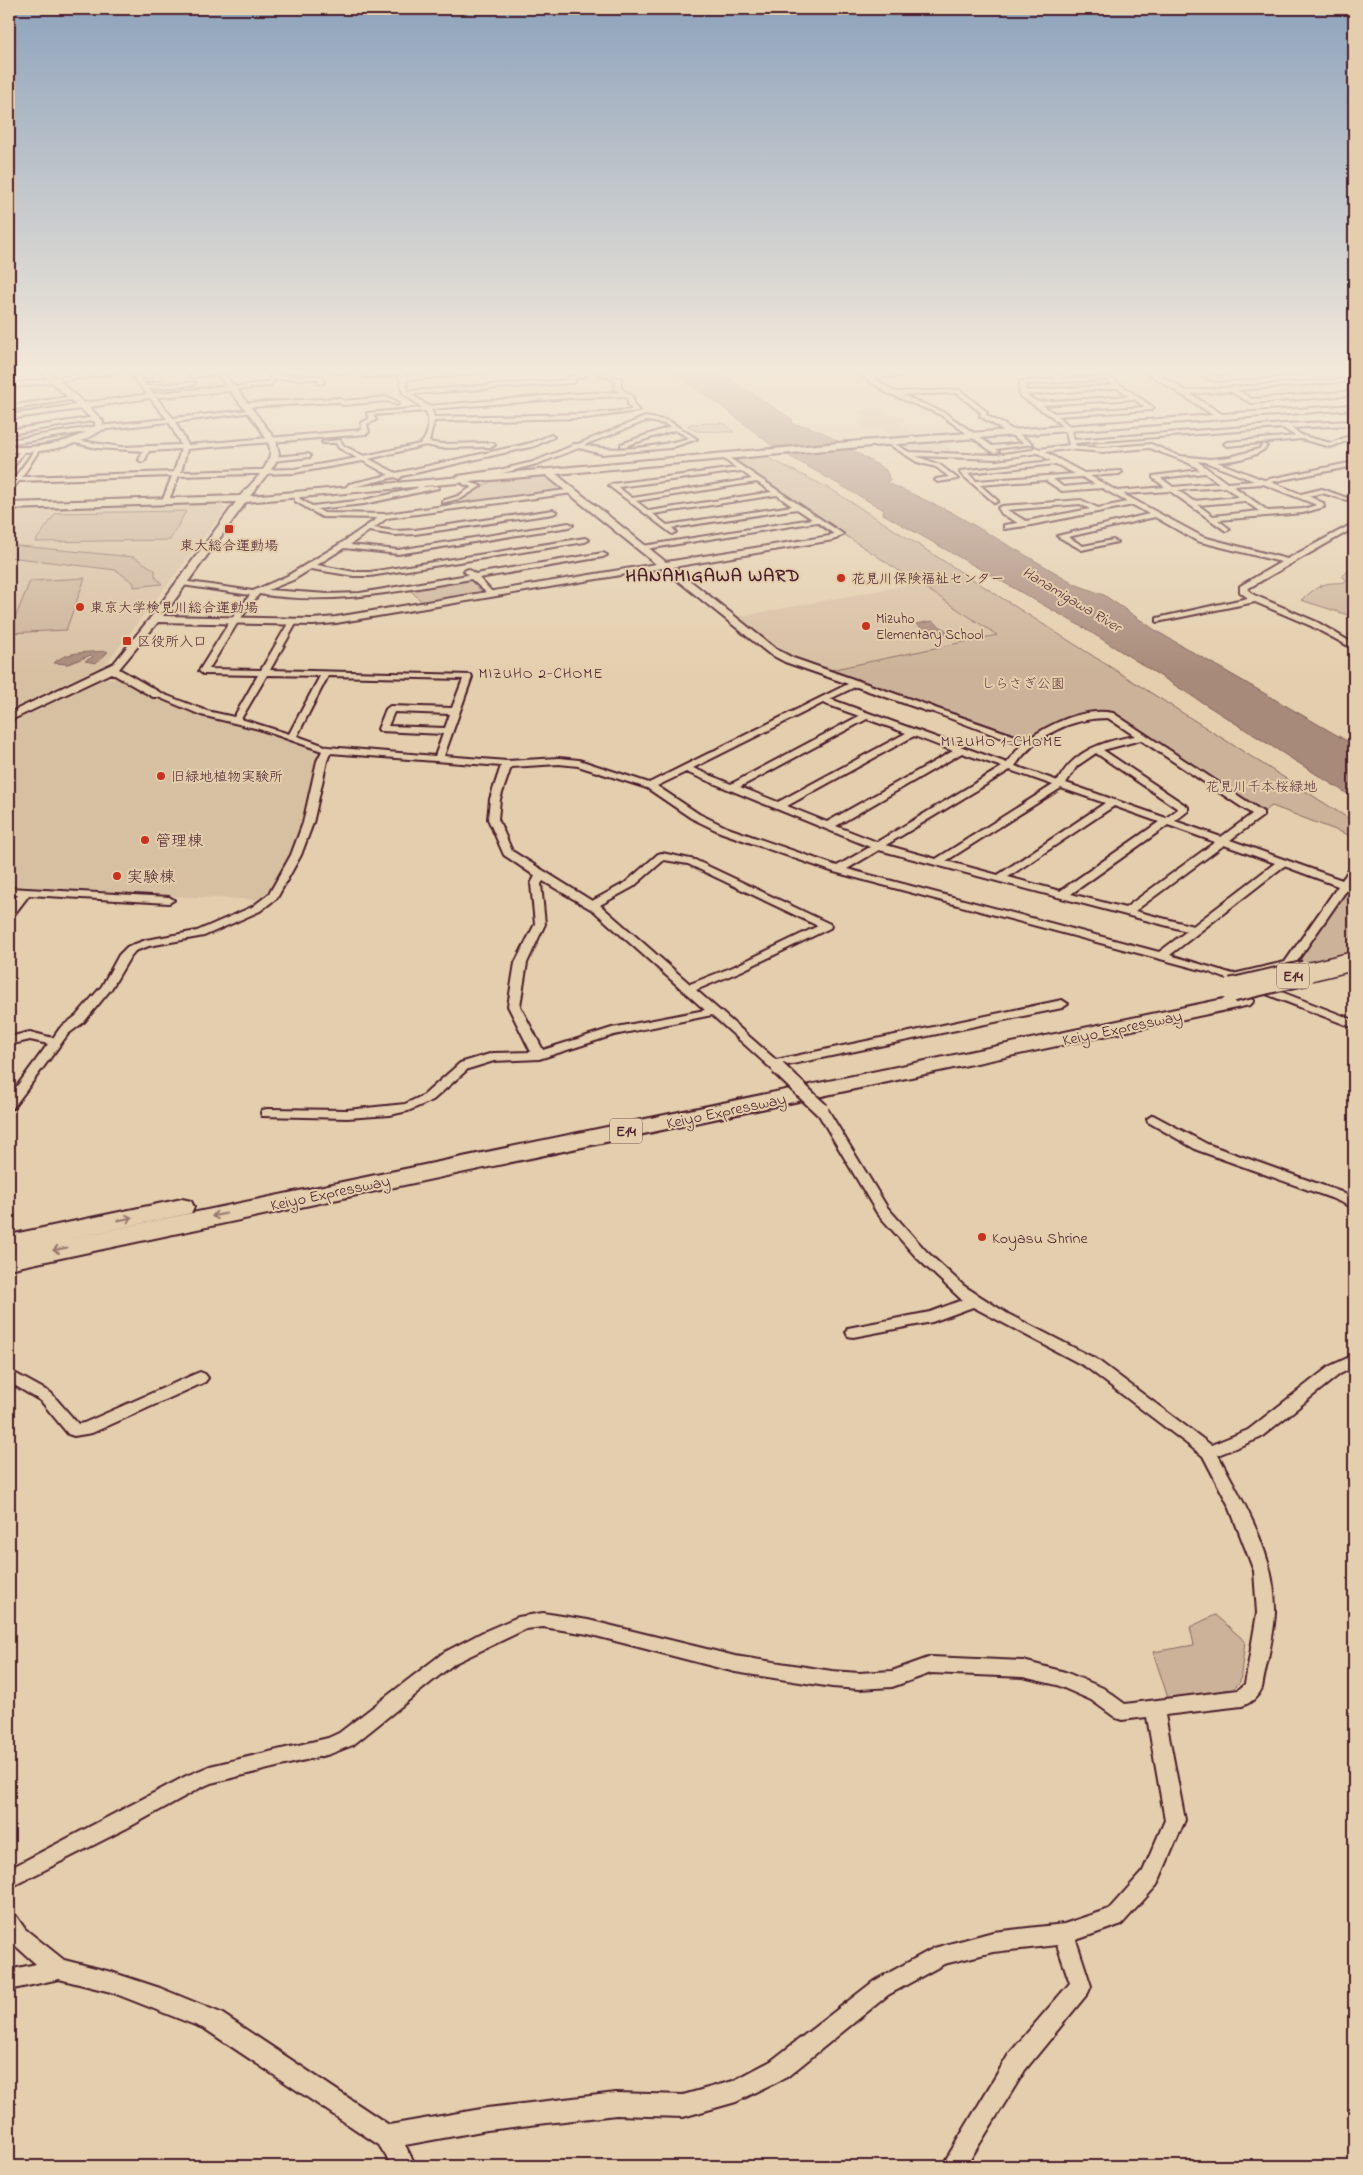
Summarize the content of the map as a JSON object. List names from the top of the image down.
{
  "streets": {
    "highway": ["E14", "Keiyo Expressway"]
  },
  "districts": ["HANAMIGAWA WARD", "MIZUHO 2-CHOME", "MIZUHO 1-CHOME"],
  "water": ["Hanamigawa River"],
  "parks": ["しらさぎ公園", "花見川千本桜緑地"],
  "places": {
    "transit": ["東大総合運動場", "区役所入口"],
    "other": [
      "花見川保険福祉センター",
      "東京大学検見川総合運動場",
      "Mizuho Elementary School",
      "旧緑地植物実験所",
      "管理棟",
      "実験棟",
      "Koyasu Shrine"
    ]
  }
}
